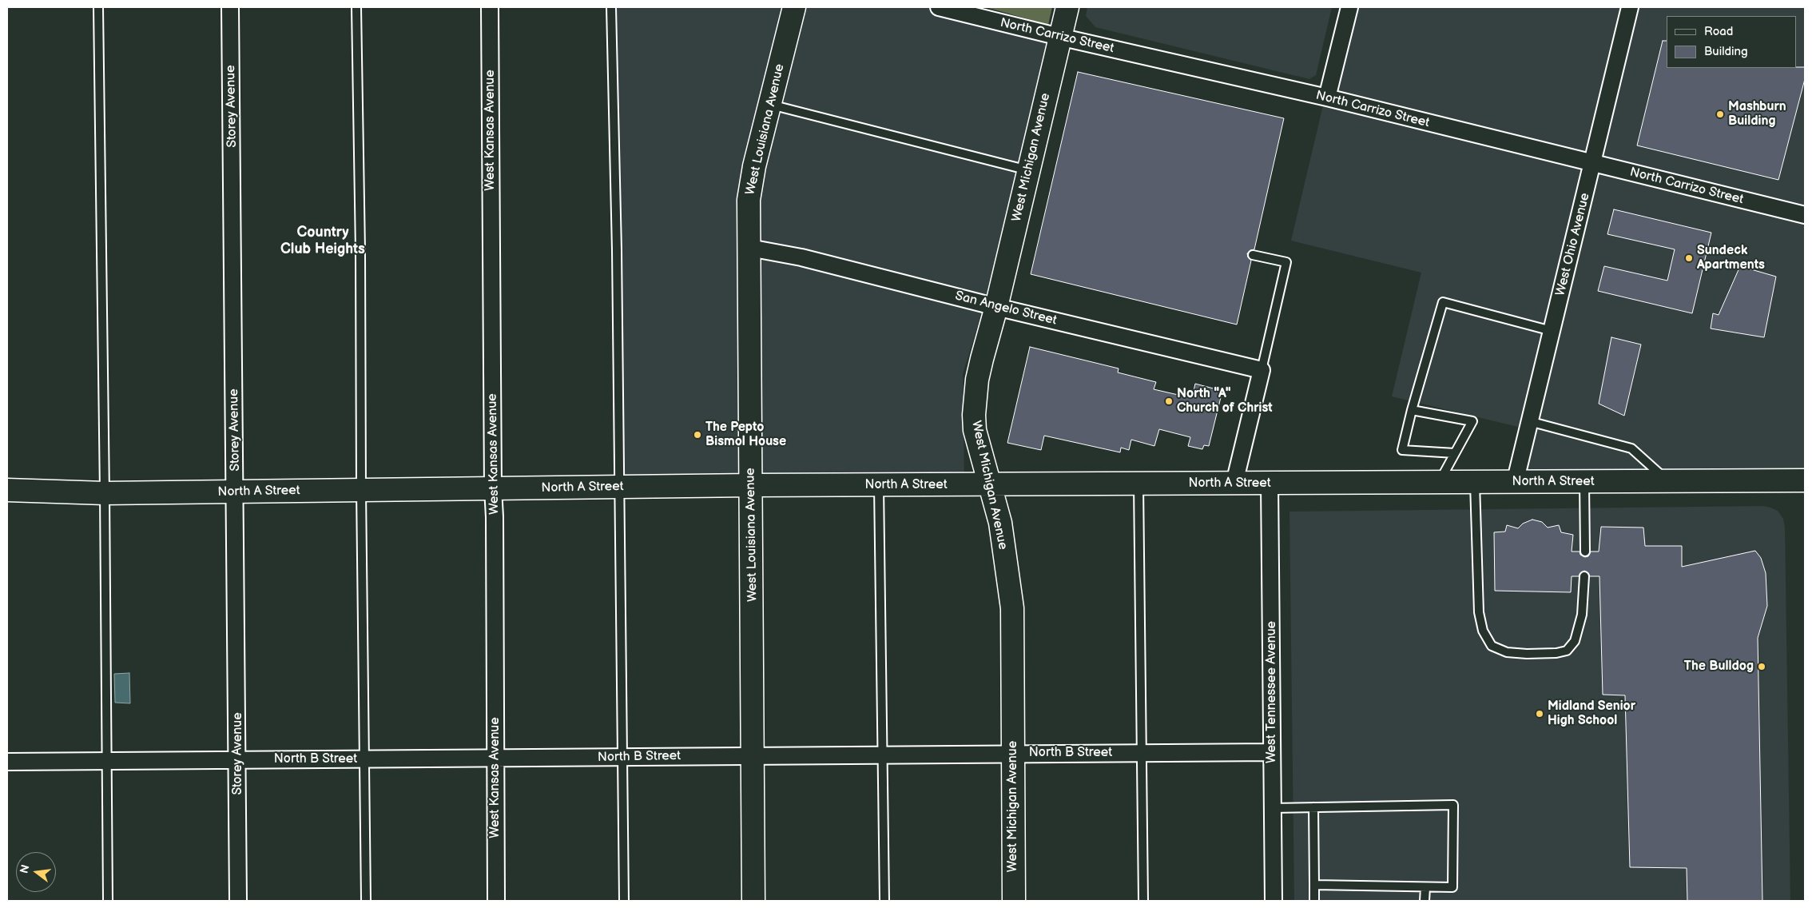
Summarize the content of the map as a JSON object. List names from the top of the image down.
{
  "streets": {
    "street": [
      "North Carrizo Street",
      "Storey Avenue",
      "West Louisiana Avenue",
      "West Kansas Avenue",
      "West Michigan Avenue",
      "West Ohio Avenue",
      "San Angelo Street",
      "North A Street",
      "West Tennessee Avenue",
      "North B Street"
    ]
  },
  "crossings": [
    ["North Carrizo Street", "West Michigan Avenue"],
    ["North Carrizo Street", "West Ohio Avenue"],
    ["Storey Avenue", "North A Street"],
    ["Storey Avenue", "North B Street"],
    ["West Louisiana Avenue", "San Angelo Street"],
    ["West Louisiana Avenue", "North A Street"],
    ["West Louisiana Avenue", "North B Street"],
    ["West Kansas Avenue", "North A Street"],
    ["West Kansas Avenue", "North B Street"],
    ["West Michigan Avenue", "San Angelo Street"],
    ["West Michigan Avenue", "North A Street"],
    ["West Michigan Avenue", "North B Street"],
    ["West Ohio Avenue", "North A Street"],
    ["North A Street", "West Tennessee Avenue"],
    ["West Tennessee Avenue", "North B Street"]
  ],
  "districts": ["Country Club Heights"],
  "places": [
    "Mashburn Building",
    "Sundeck Apartments",
    "North \"A\" Church of Christ",
    "The Pepto Bismol House",
    "The Bulldog",
    "Midland Senior High School"
  ],
  "legend": ["Road", "Building"],
  "north": "left"
}
